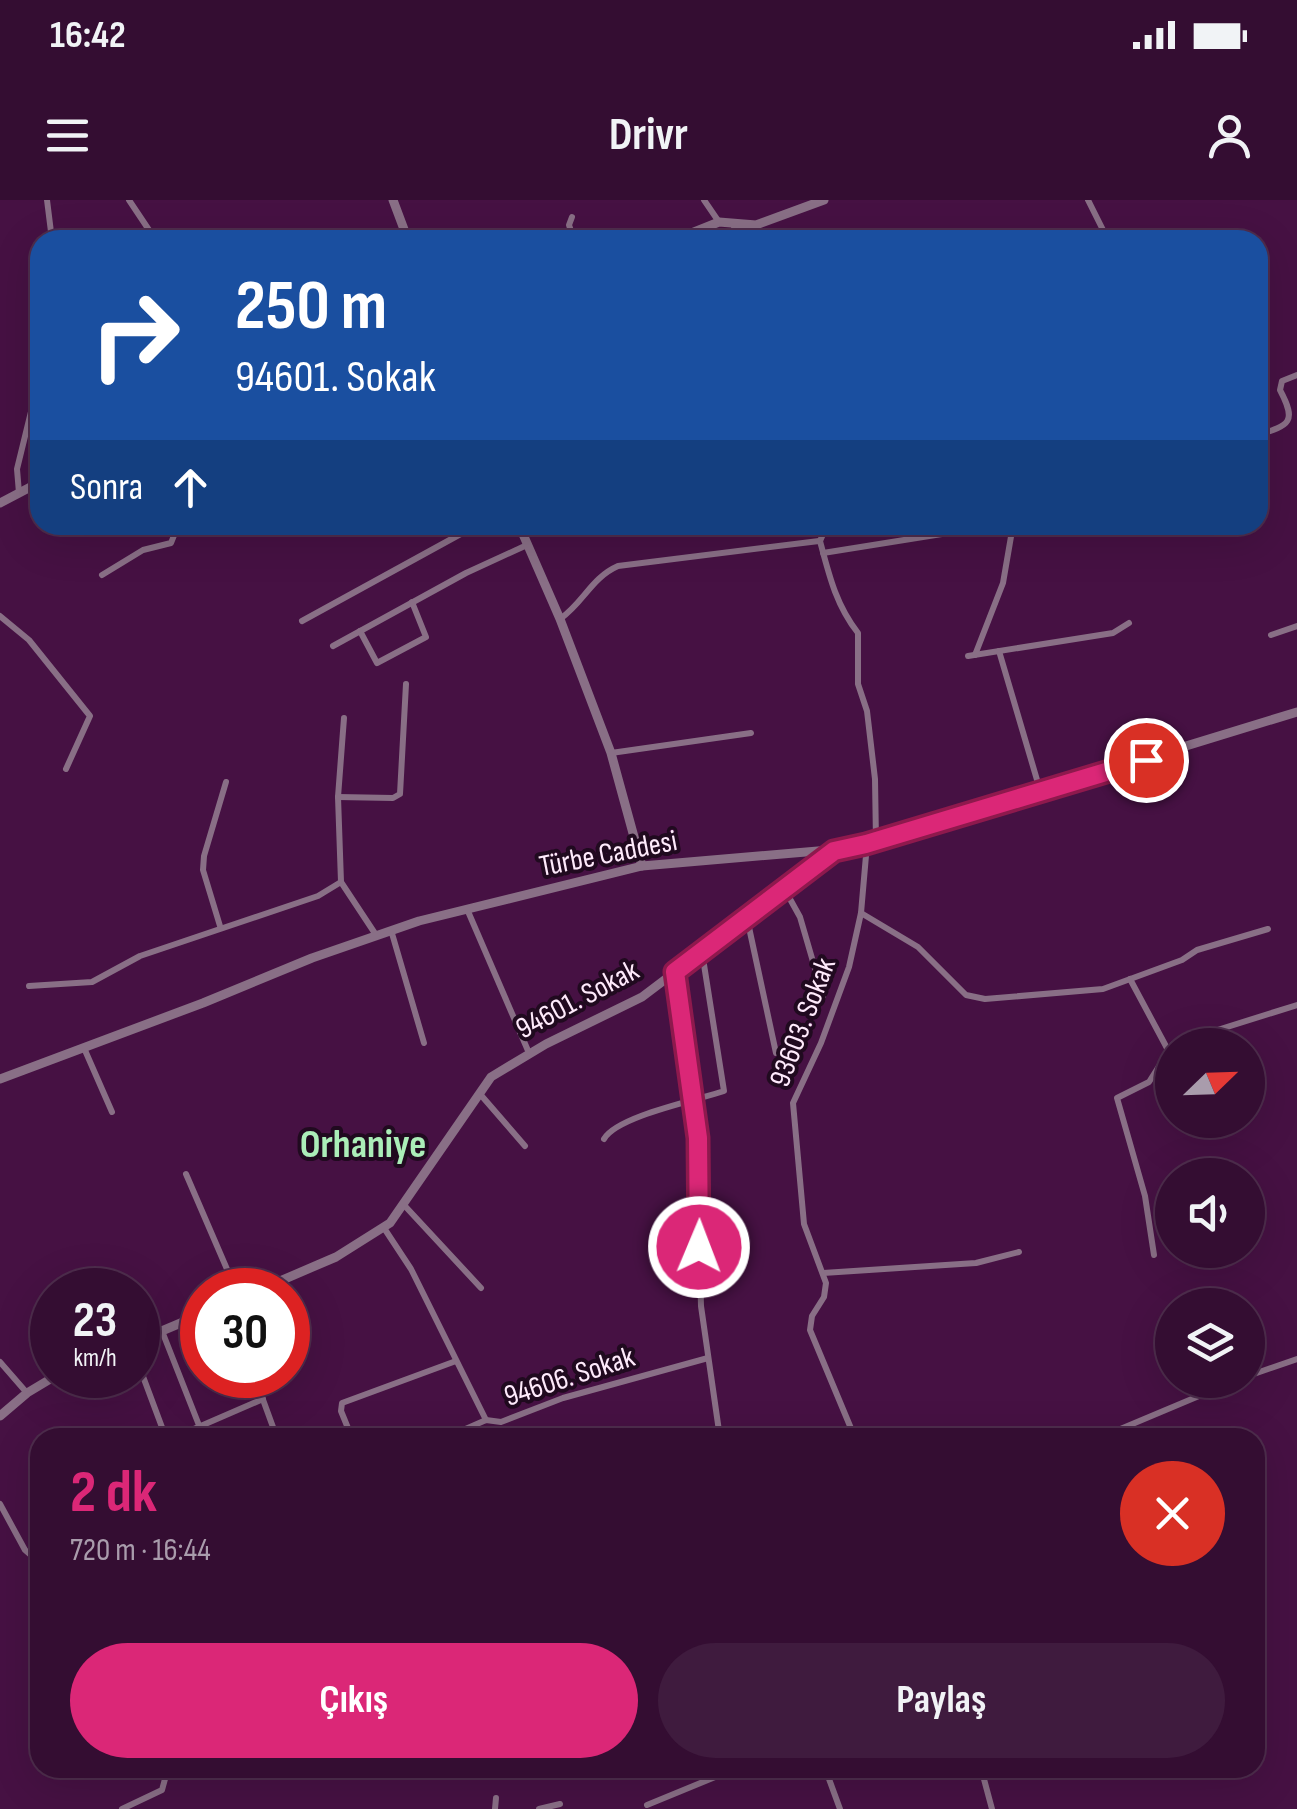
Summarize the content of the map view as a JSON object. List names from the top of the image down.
{
  "streets": {
    "street": [
      "Türbe Caddesi",
      "94601. Sokak",
      "93603. Sokak",
      "94606. Sokak"
    ]
  },
  "crossings": [
    ["Türbe Caddesi", "94601. Sokak"],
    ["Türbe Caddesi", "93603. Sokak"]
  ],
  "districts": ["Orhaniye"],
  "north": "top right",
  "page": {
    "status": "16:42",
    "header": "Drivr",
    "turn": ["250 m", "94601. Sokak"],
    "then": "Sonra",
    "speed": "23 km/h",
    "limit": "30",
    "heading": ["2 dk", "720 m · 16:44"],
    "buttons": ["Çıkış", "Paylaş"]
  }
}
